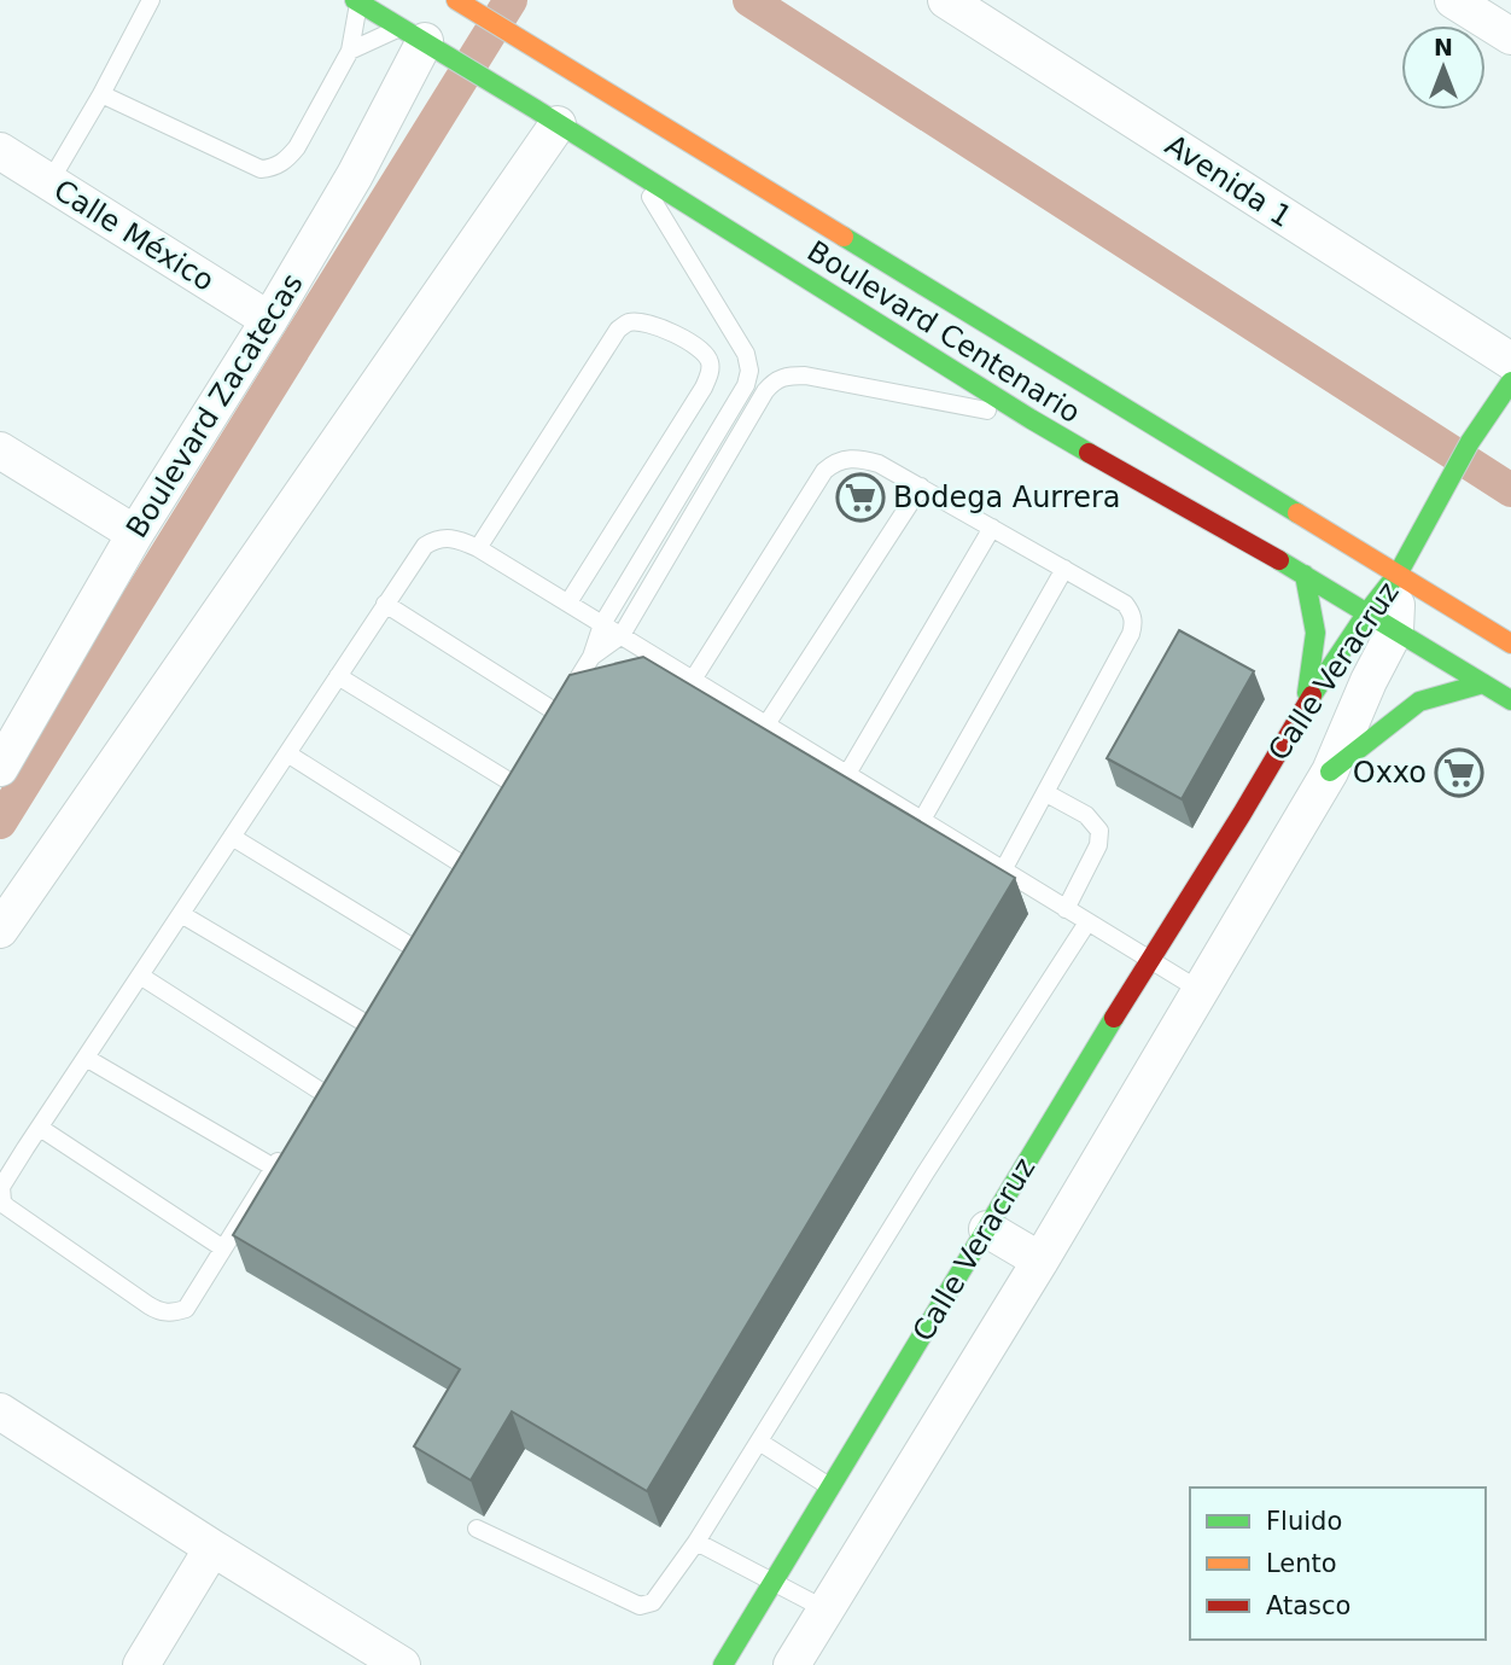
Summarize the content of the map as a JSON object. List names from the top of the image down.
{
  "streets": {
    "main road": ["Boulevard Centenario", "Calle Veracruz"],
    "street": ["Avenida 1", "Calle México", "Boulevard Zacatecas"]
  },
  "crossings": [
    ["Calle México", "Boulevard Zacatecas"],
    ["Boulevard Centenario", "Boulevard Zacatecas"],
    ["Boulevard Centenario", "Calle Veracruz"]
  ],
  "places": {
    "supermarket": ["Bodega Aurrera", "Oxxo"]
  },
  "legend": ["Fluido", "Lento", "Atasco"],
  "north": "top"
}
